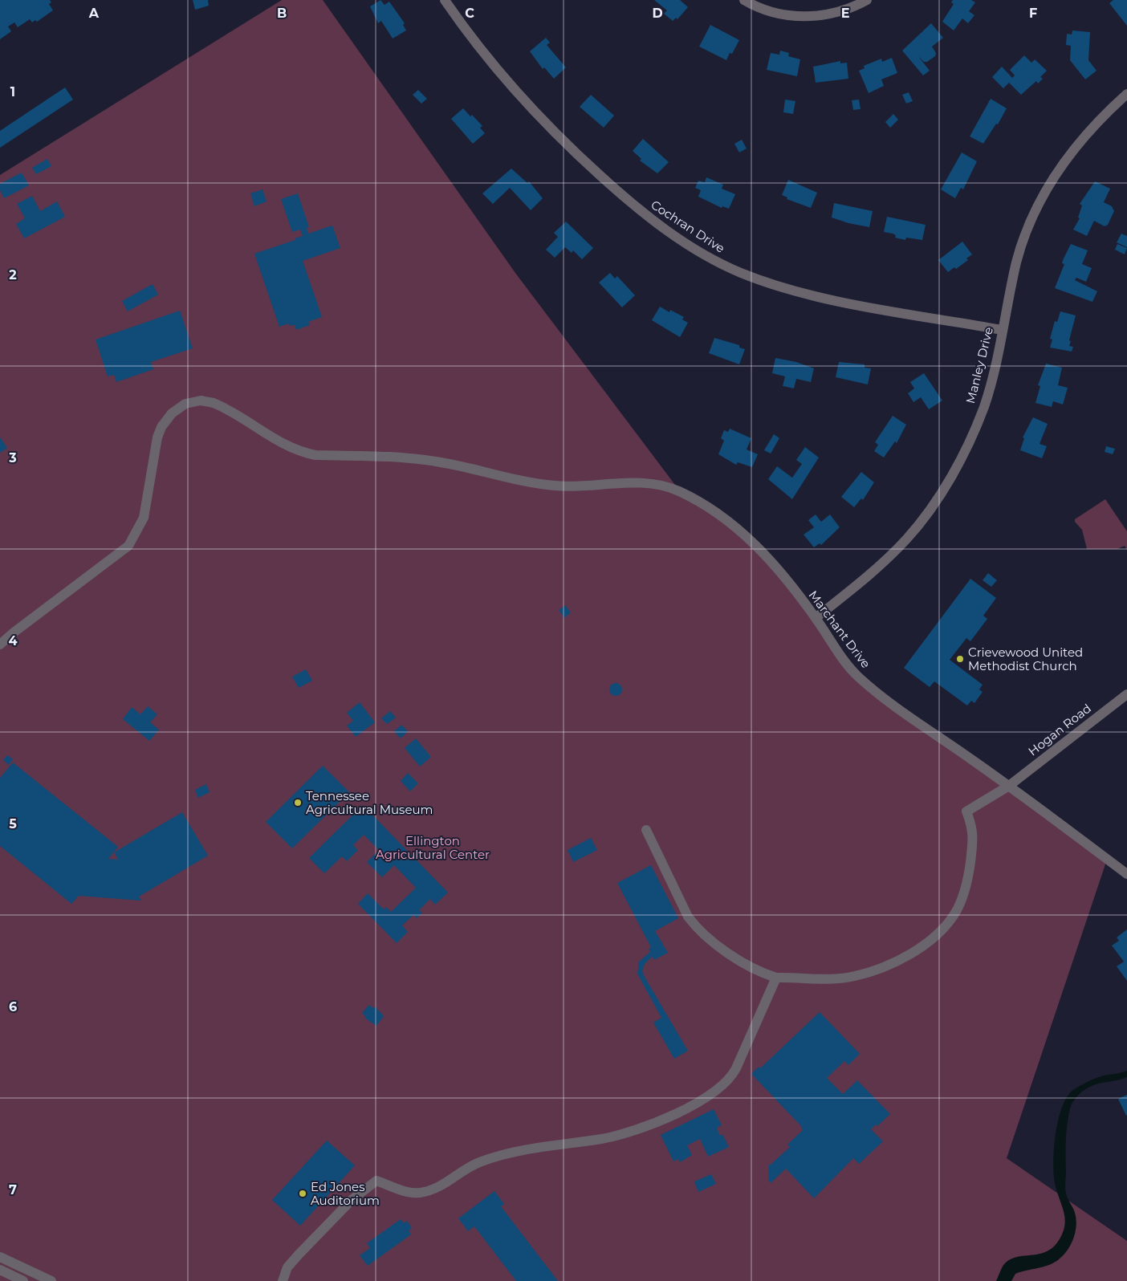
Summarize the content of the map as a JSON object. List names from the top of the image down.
{
  "streets": {
    "street": [
      "Cochran Drive",
      "Manley Drive",
      "Marchant Drive",
      "Hogan Road"
    ]
  },
  "crossings": [
    ["Cochran Drive", "Manley Drive"],
    ["Manley Drive", "Marchant Drive"],
    ["Marchant Drive", "Hogan Road"]
  ],
  "parks": ["Ellington Agricultural Center"],
  "places": ["Crievewood United Methodist Church", "Tennessee Agricultural Museum", "Ed Jones Auditorium"],
  "grid": {
    "columns": [
      "A",
      "B",
      "C",
      "D",
      "E",
      "F"
    ],
    "rows": [
      "1",
      "2",
      "3",
      "4",
      "5",
      "6",
      "7"
    ]
  }
}
